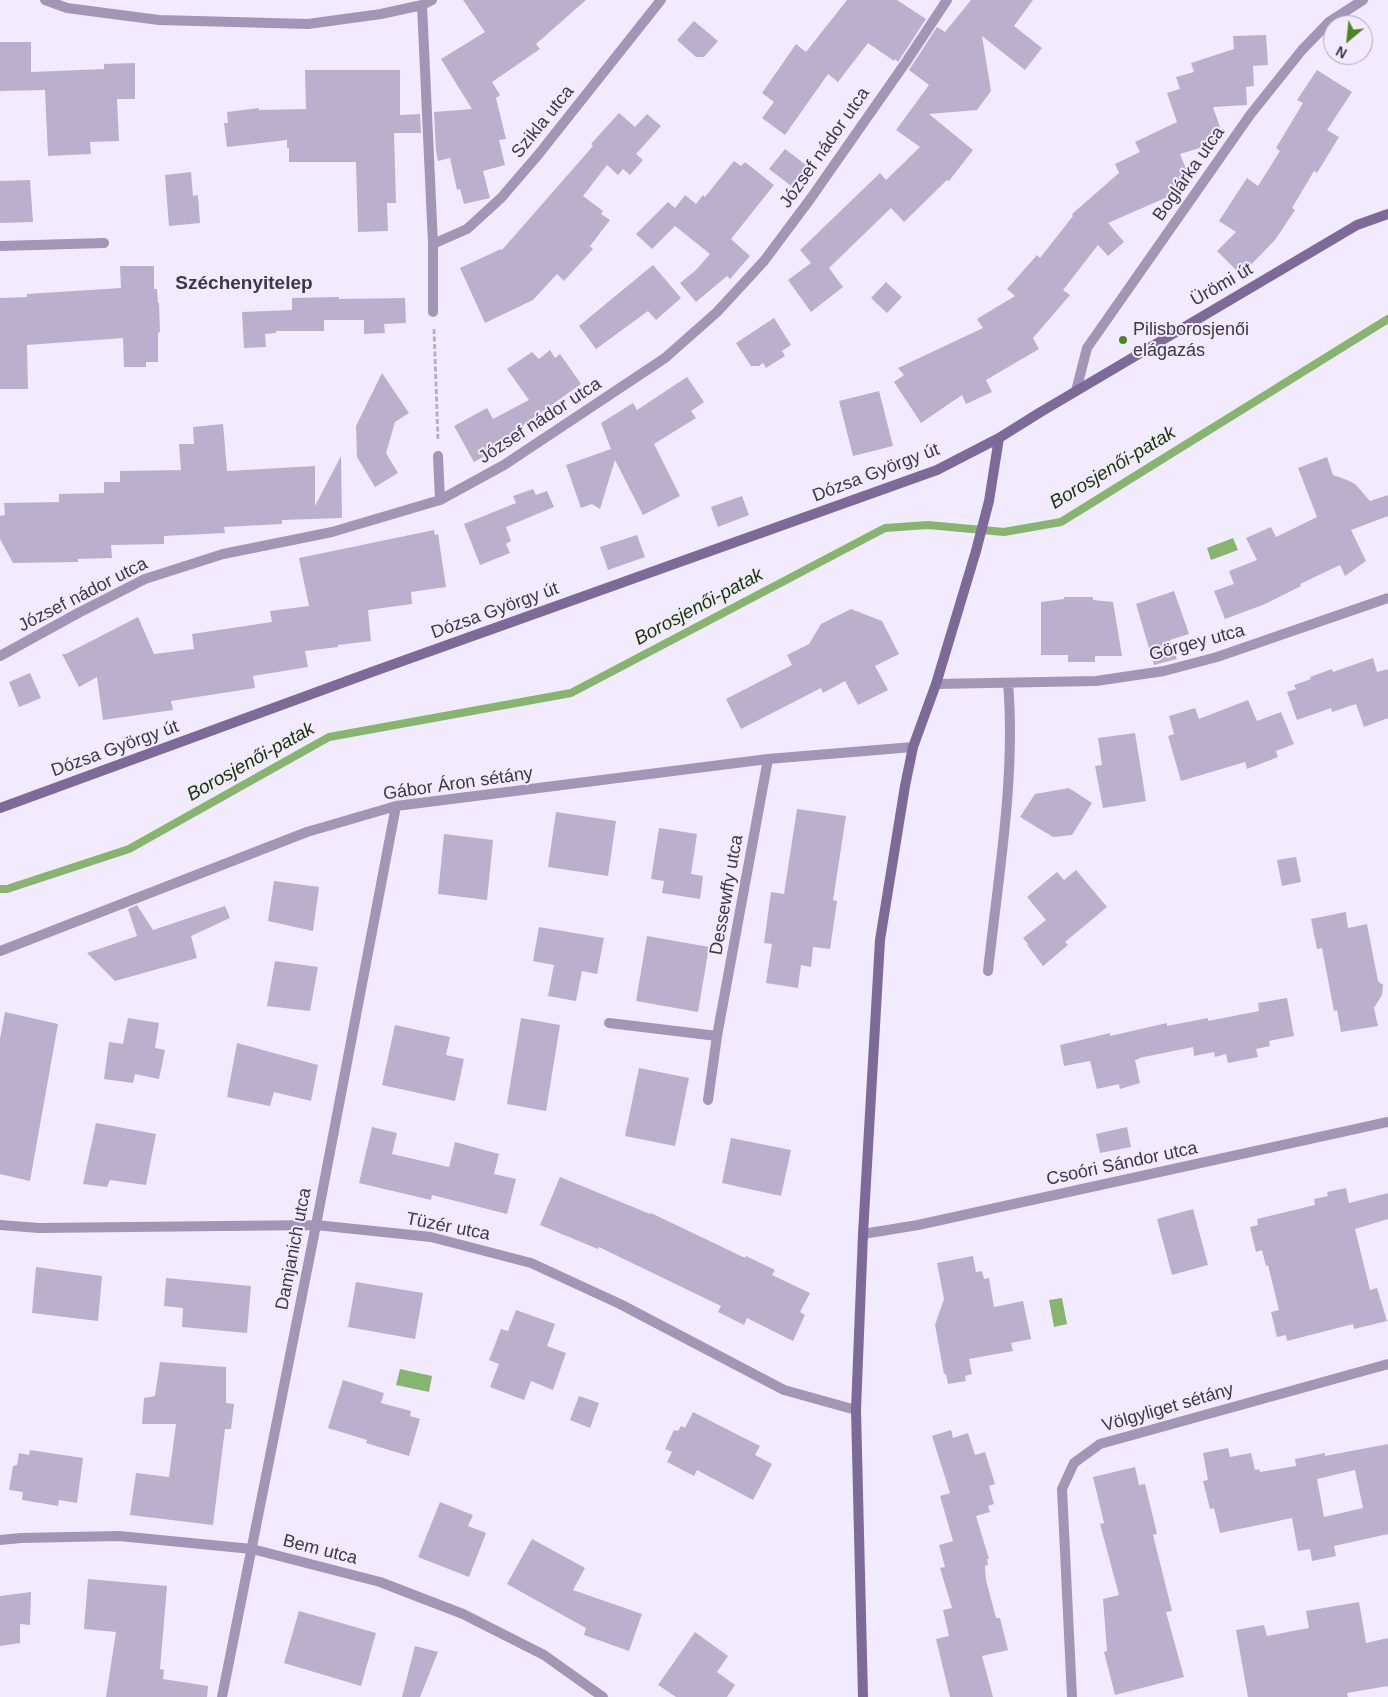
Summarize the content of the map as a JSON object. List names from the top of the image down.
{
  "streets": {
    "main road": ["Ürömi út", "Dózsa György út"],
    "street": [
      "Szikla utca",
      "József nádor utca",
      "Boglárka utca",
      "Görgey utca",
      "Gábor Áron sétány",
      "Dessewffy utca",
      "Csoóri Sándor utca",
      "Tüzér utca",
      "Damjanich utca",
      "Völgyliget sétány",
      "Bem utca"
    ]
  },
  "crossings": [
    ["Boglárka utca", "Ürömi út"],
    ["Ürömi út", "Dózsa György út"],
    ["Gábor Áron sétány", "Dessewffy utca"],
    ["Gábor Áron sétány", "Damjanich utca"],
    ["Tüzér utca", "Damjanich utca"],
    ["Damjanich utca", "Bem utca"]
  ],
  "districts": ["Széchenyitelep"],
  "water": ["Borosjenői-patak"],
  "places": ["Pilisborosjenői elágazás"],
  "north": "bottom left"
}
